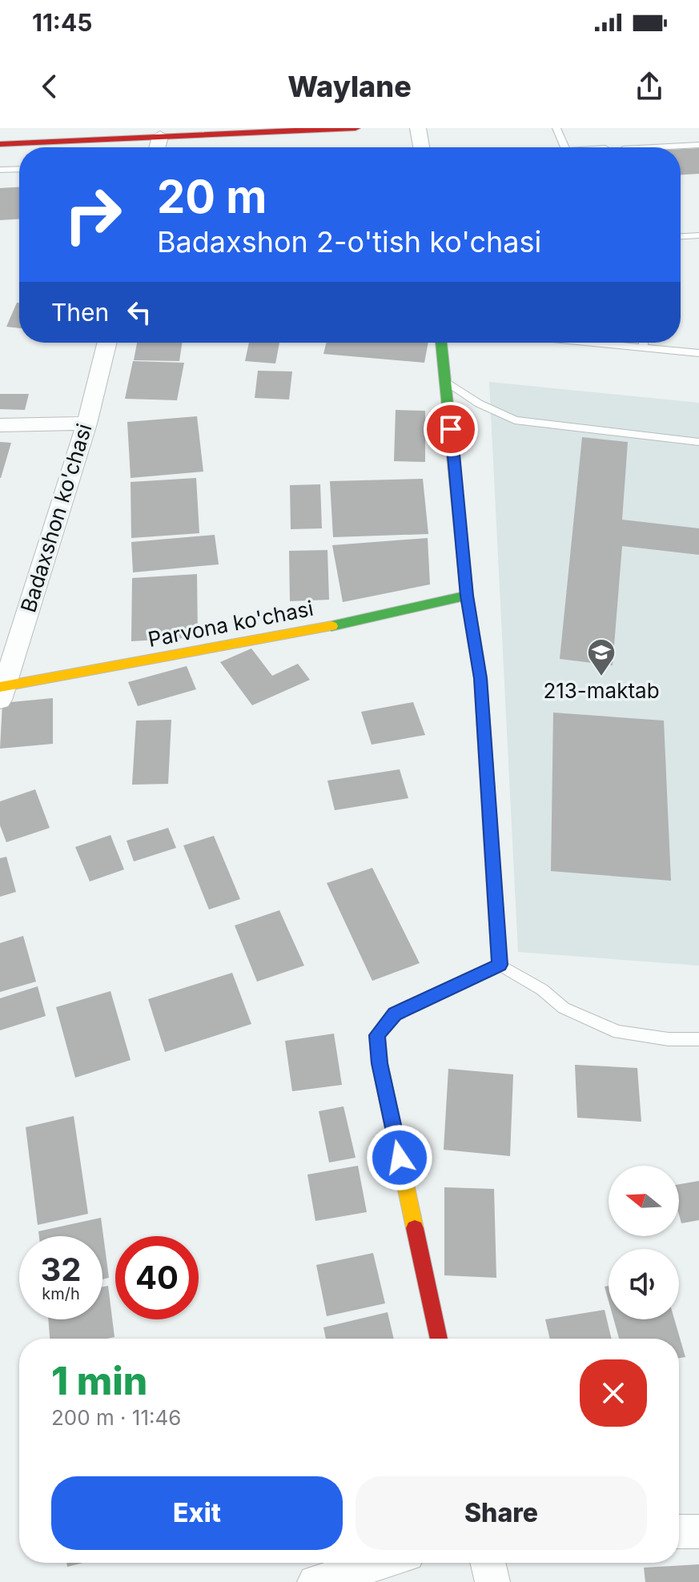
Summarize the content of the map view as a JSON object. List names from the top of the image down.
{
  "streets": {
    "street": ["Badaxshon ko'chasi", "Parvona ko'chasi"]
  },
  "crossings": [
    ["Badaxshon ko'chasi", "Parvona ko'chasi"]
  ],
  "places": {
    "school or university": ["213-maktab"]
  },
  "north": "left",
  "page": {
    "status": "11:45",
    "header": "Waylane",
    "turn": ["20 m", "Badaxshon 2-o'tish ko'chasi"],
    "then": "Then",
    "speed": "32 km/h",
    "limit": "40",
    "heading": ["1 min", "200 m · 11:46"],
    "buttons": ["Exit", "Share"]
  }
}
